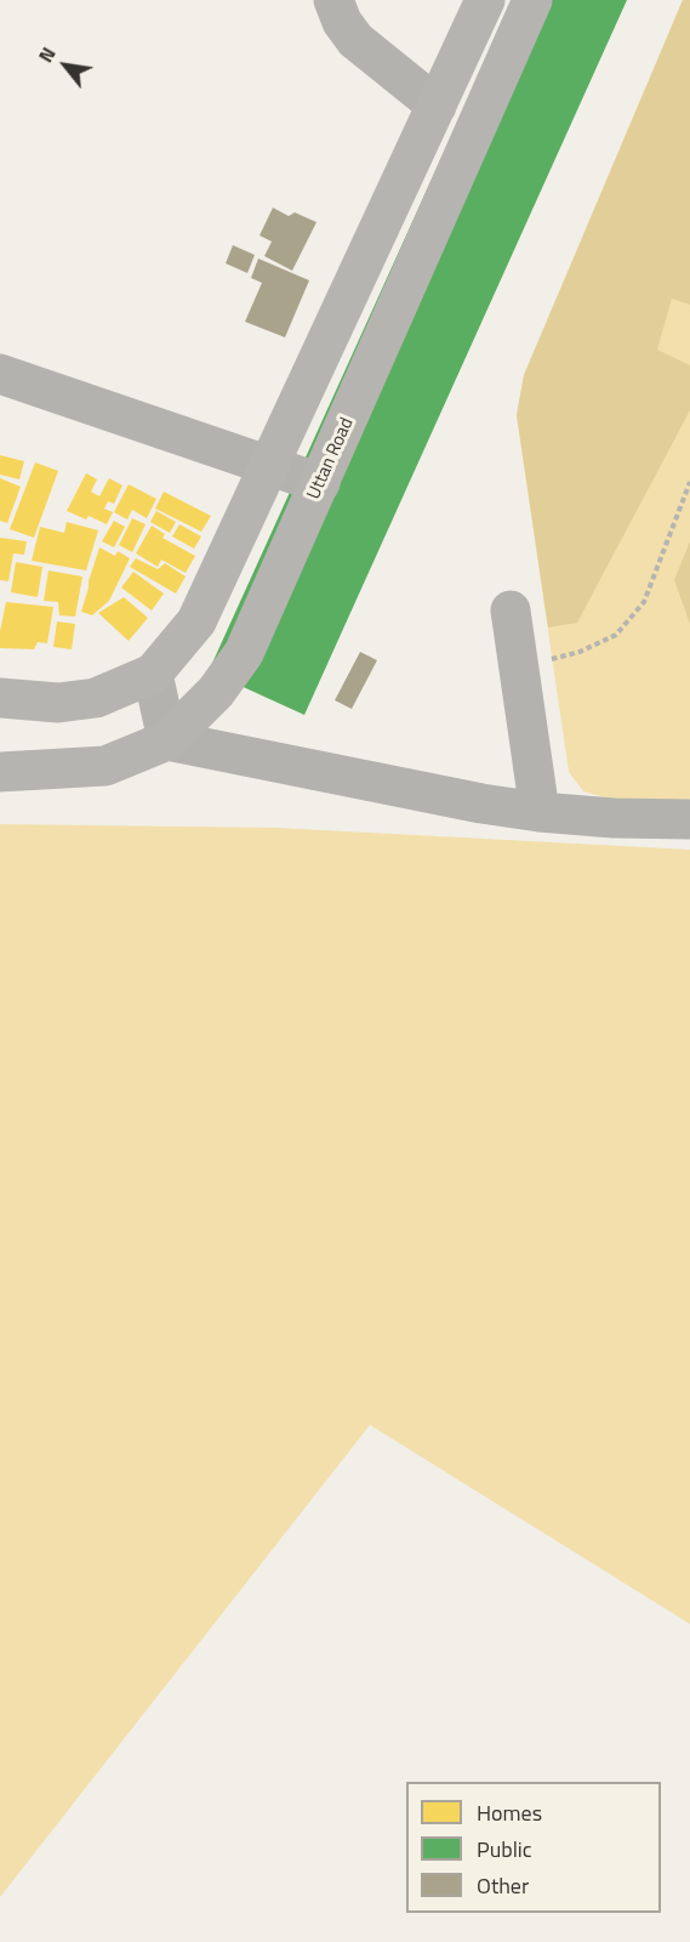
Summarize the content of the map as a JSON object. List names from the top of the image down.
{
  "streets": {
    "main road": ["Uttan Road"]
  },
  "legend": ["Homes", "Public", "Other"],
  "north": "top left"
}
